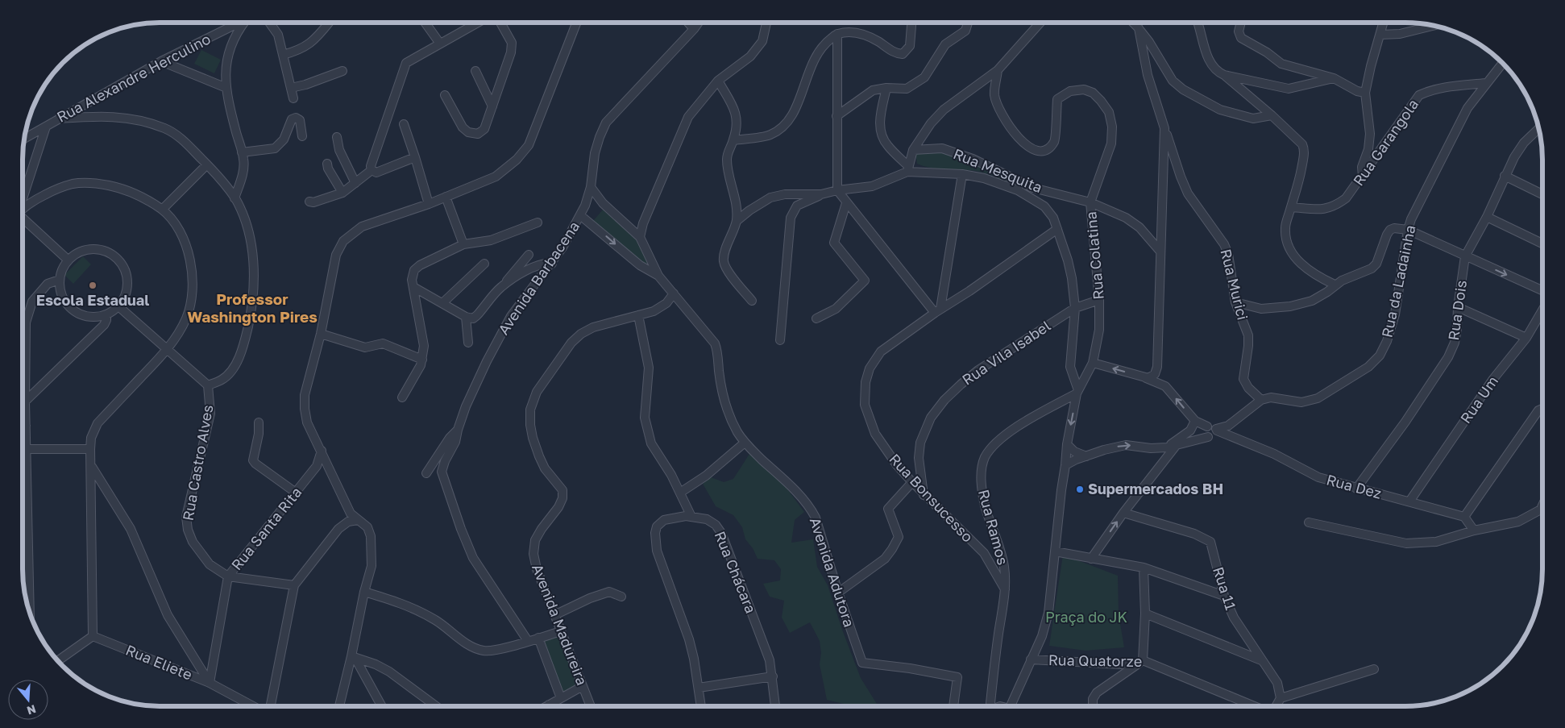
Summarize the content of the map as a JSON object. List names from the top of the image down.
{
  "streets": {
    "street": [
      "Rua Alexandre Herculino",
      "Rua Garangola",
      "Rua Mesquita",
      "Rua Colatina",
      "Avenida Barbacena",
      "Rua da Ladainha",
      "Rua Murici",
      "Rua Dois",
      "Rua Vila Isabel",
      "Rua Um",
      "Rua Castro Alves",
      "Rua Dez",
      "Rua Bonsucesso",
      "Rua Ramos",
      "Rua Santa Rita",
      "Rua Chácara",
      "Avenida Adutora",
      "Rua 11",
      "Avenida Madureira",
      "Rua Quatorze",
      "Rua Eliete"
    ]
  },
  "crossings": [
    ["Rua Garangola", "Rua da Ladainha"],
    ["Rua Mesquita", "Rua Colatina"],
    ["Rua Colatina", "Rua Vila Isabel"],
    ["Rua Colatina", "Rua Ramos"],
    ["Rua da Ladainha", "Rua Murici"],
    ["Rua Dois", "Rua Dez"],
    ["Rua Vila Isabel", "Rua Bonsucesso"],
    ["Rua Um", "Rua Dez"],
    ["Rua Castro Alves", "Rua Santa Rita"],
    ["Rua Bonsucesso", "Rua Ramos"],
    ["Rua Santa Rita", "Rua Eliete"],
    ["Avenida Adutora", "Avenida Madureira"]
  ],
  "districts": ["Professor Washington Pires"],
  "parks": ["Praça do JK"],
  "places": ["Escola Estadual", "Supermercados BH"],
  "north": "bottom"
}
